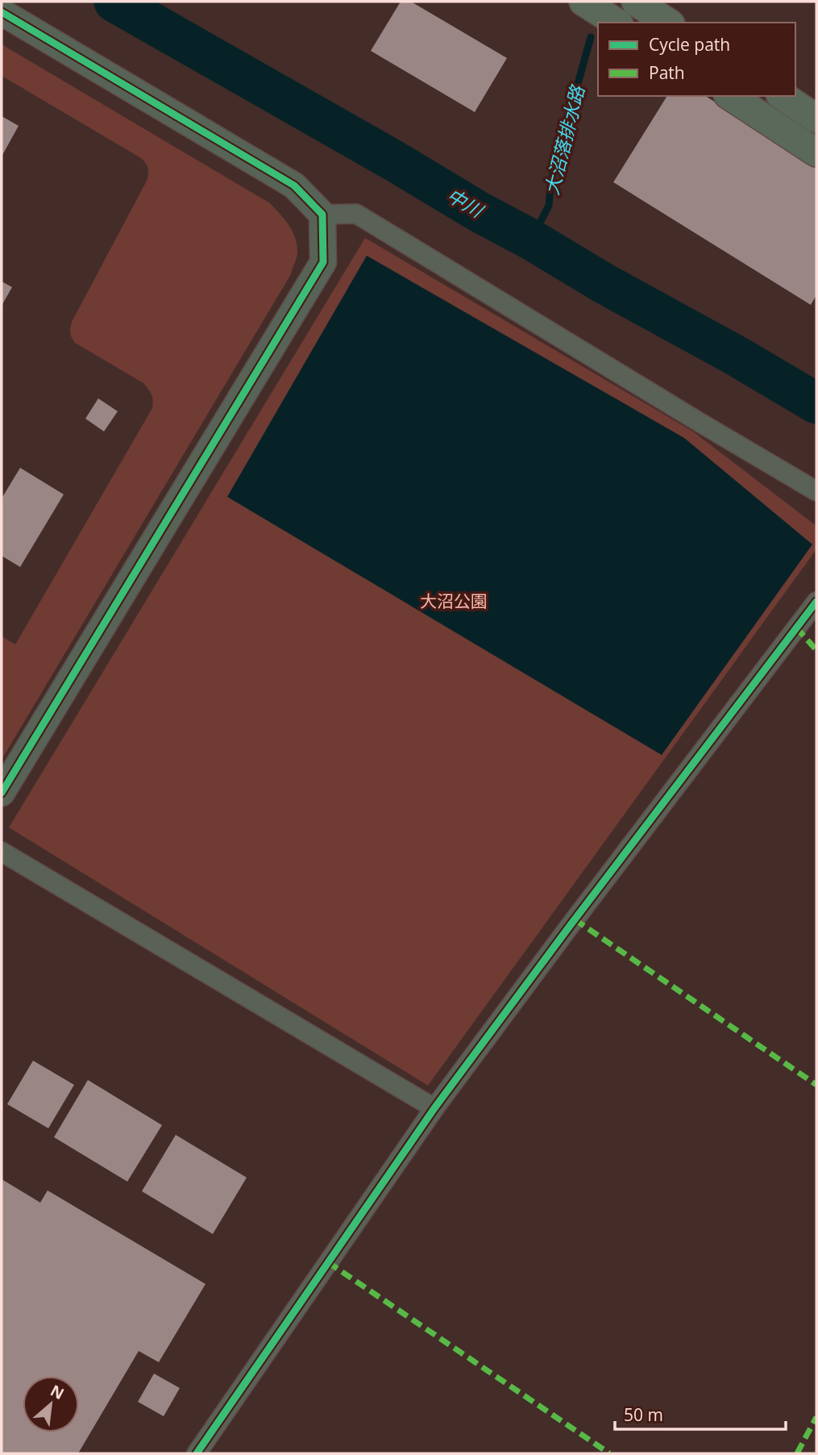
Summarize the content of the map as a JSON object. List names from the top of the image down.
{
  "water": ["大沼落排水路", "中川"],
  "parks": ["大沼公園"],
  "legend": ["Cycle path", "Path"],
  "scale_bar": "50 m",
  "north": "top right"
}
